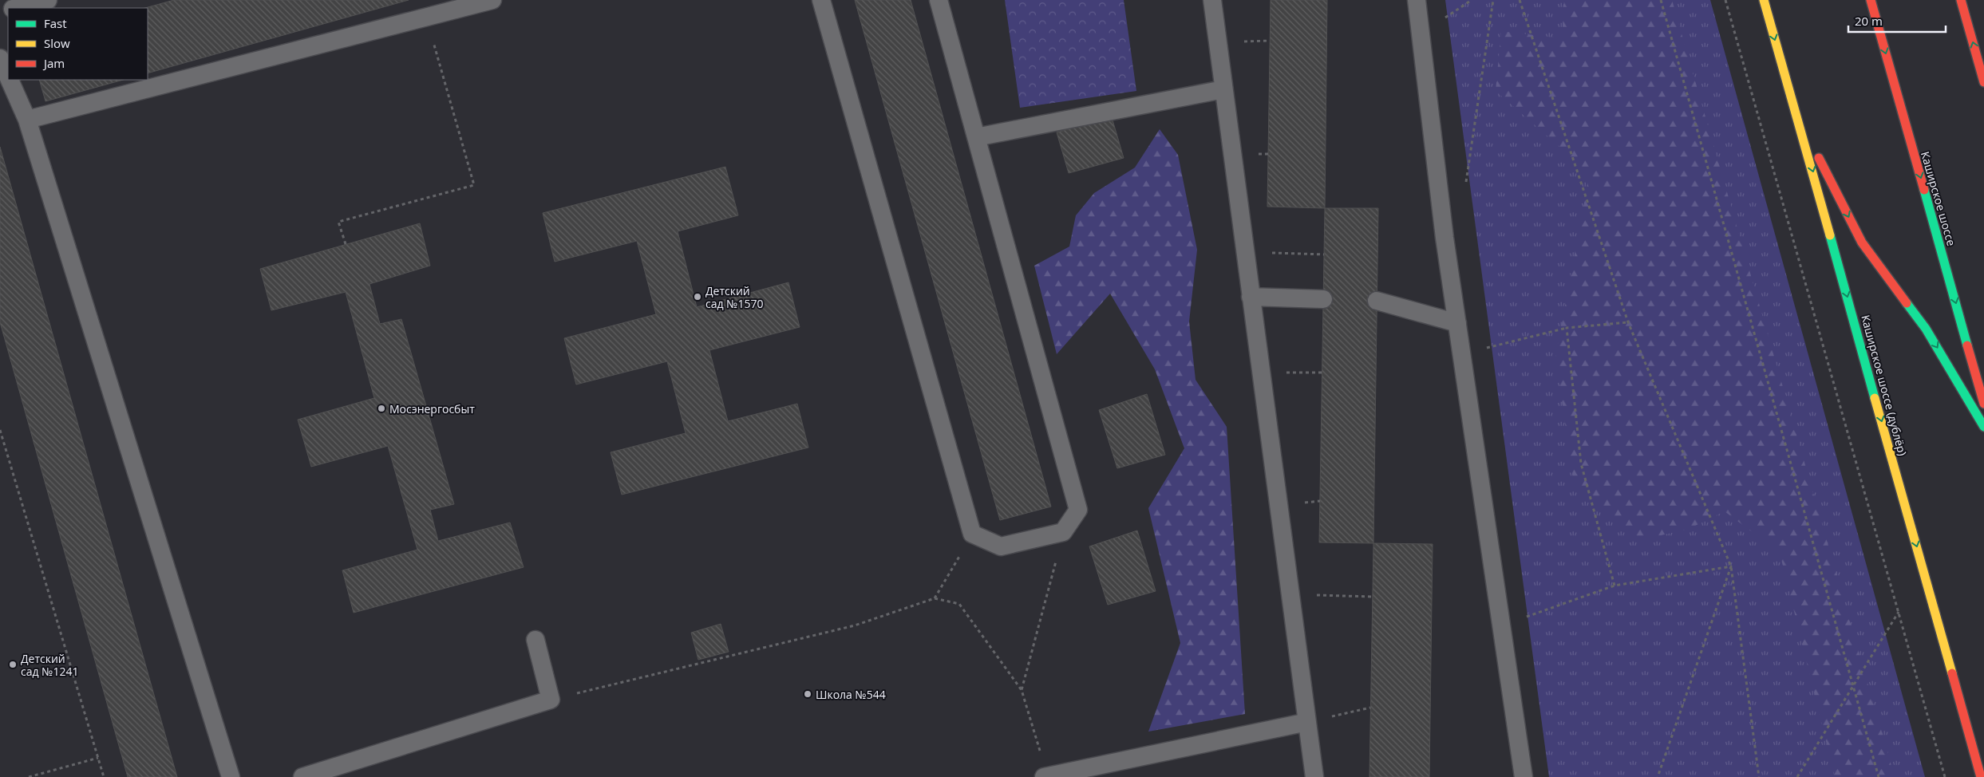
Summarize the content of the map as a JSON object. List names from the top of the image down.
{
  "streets": {
    "main road": ["Каширское шоссе", "Каширское шоссе (дублёр)"]
  },
  "places": [
    "Детский сад №1570",
    "Мосэнергосбыт",
    "Детский сад №1241",
    "Школа №544"
  ],
  "legend": ["Fast", "Slow", "Jam"],
  "scale_bar": "20 m"
}
